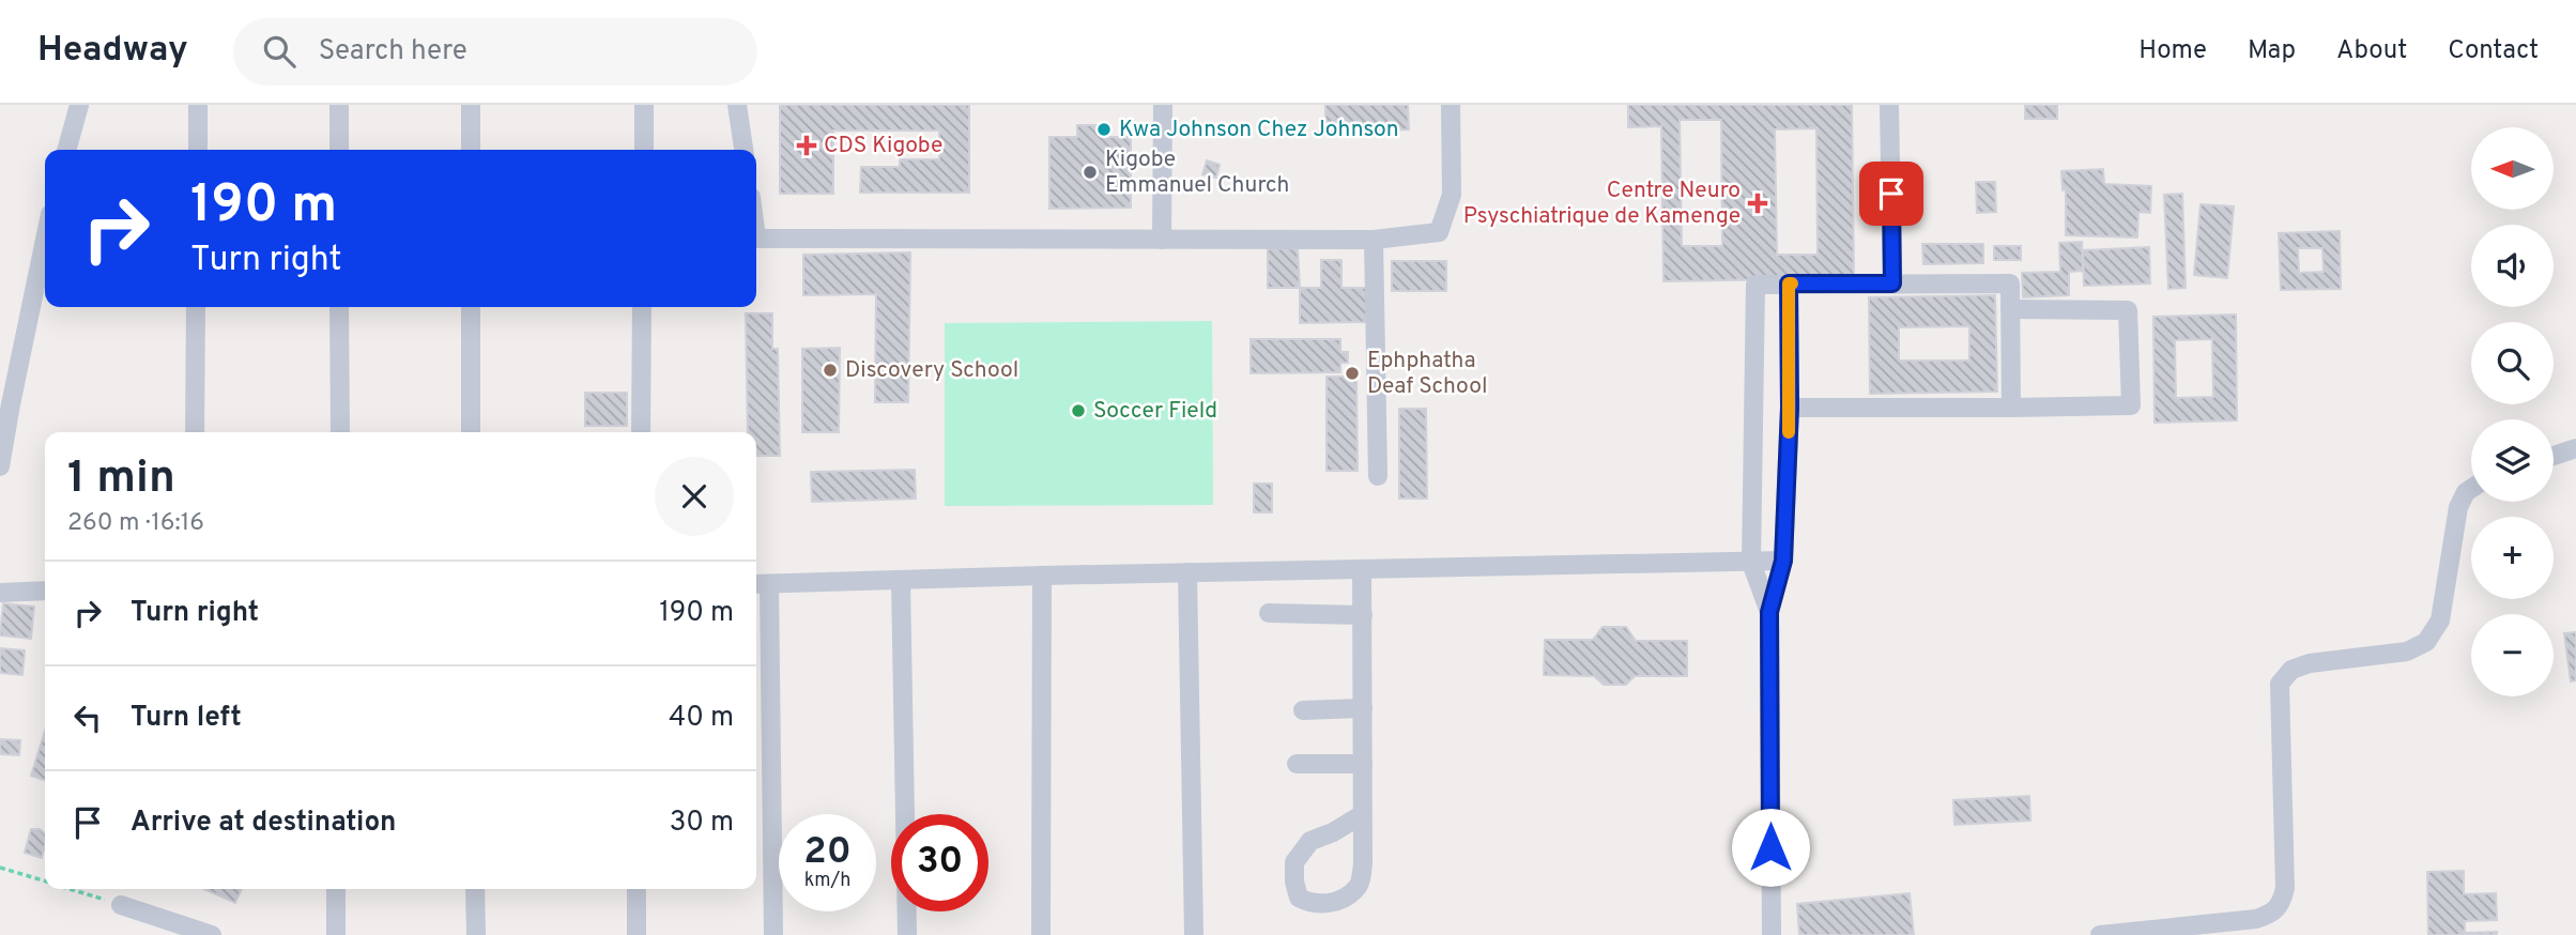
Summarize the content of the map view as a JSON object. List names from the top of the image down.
{
  "places": {
    "other": [
      "Kwa Johnson Chez Johnson",
      "Kigobe Emmanuel Church",
      "Discovery School",
      "Ephphatha Deaf School",
      "Soccer Field"
    ],
    "health": ["CDS Kigobe", "Centre Neuro Psyschiatrique de Kamenge"]
  },
  "north": "left",
  "page": {
    "header": "Headway",
    "search": "Search here",
    "nav": [
      "Home",
      "Map",
      "About",
      "Contact"
    ],
    "map_buttons": ["+", "−"],
    "turn": ["190 m", "Turn right"],
    "heading": ["1 min", "260 m · 16:16"],
    "list": [
      {
        "name": "Turn right",
        "value": "190 m"
      },
      {
        "name": "Turn left",
        "value": "40 m"
      },
      {
        "name": "Arrive at destination",
        "value": "30 m"
      }
    ],
    "speed": "20 km/h",
    "limit": "30"
  }
}
